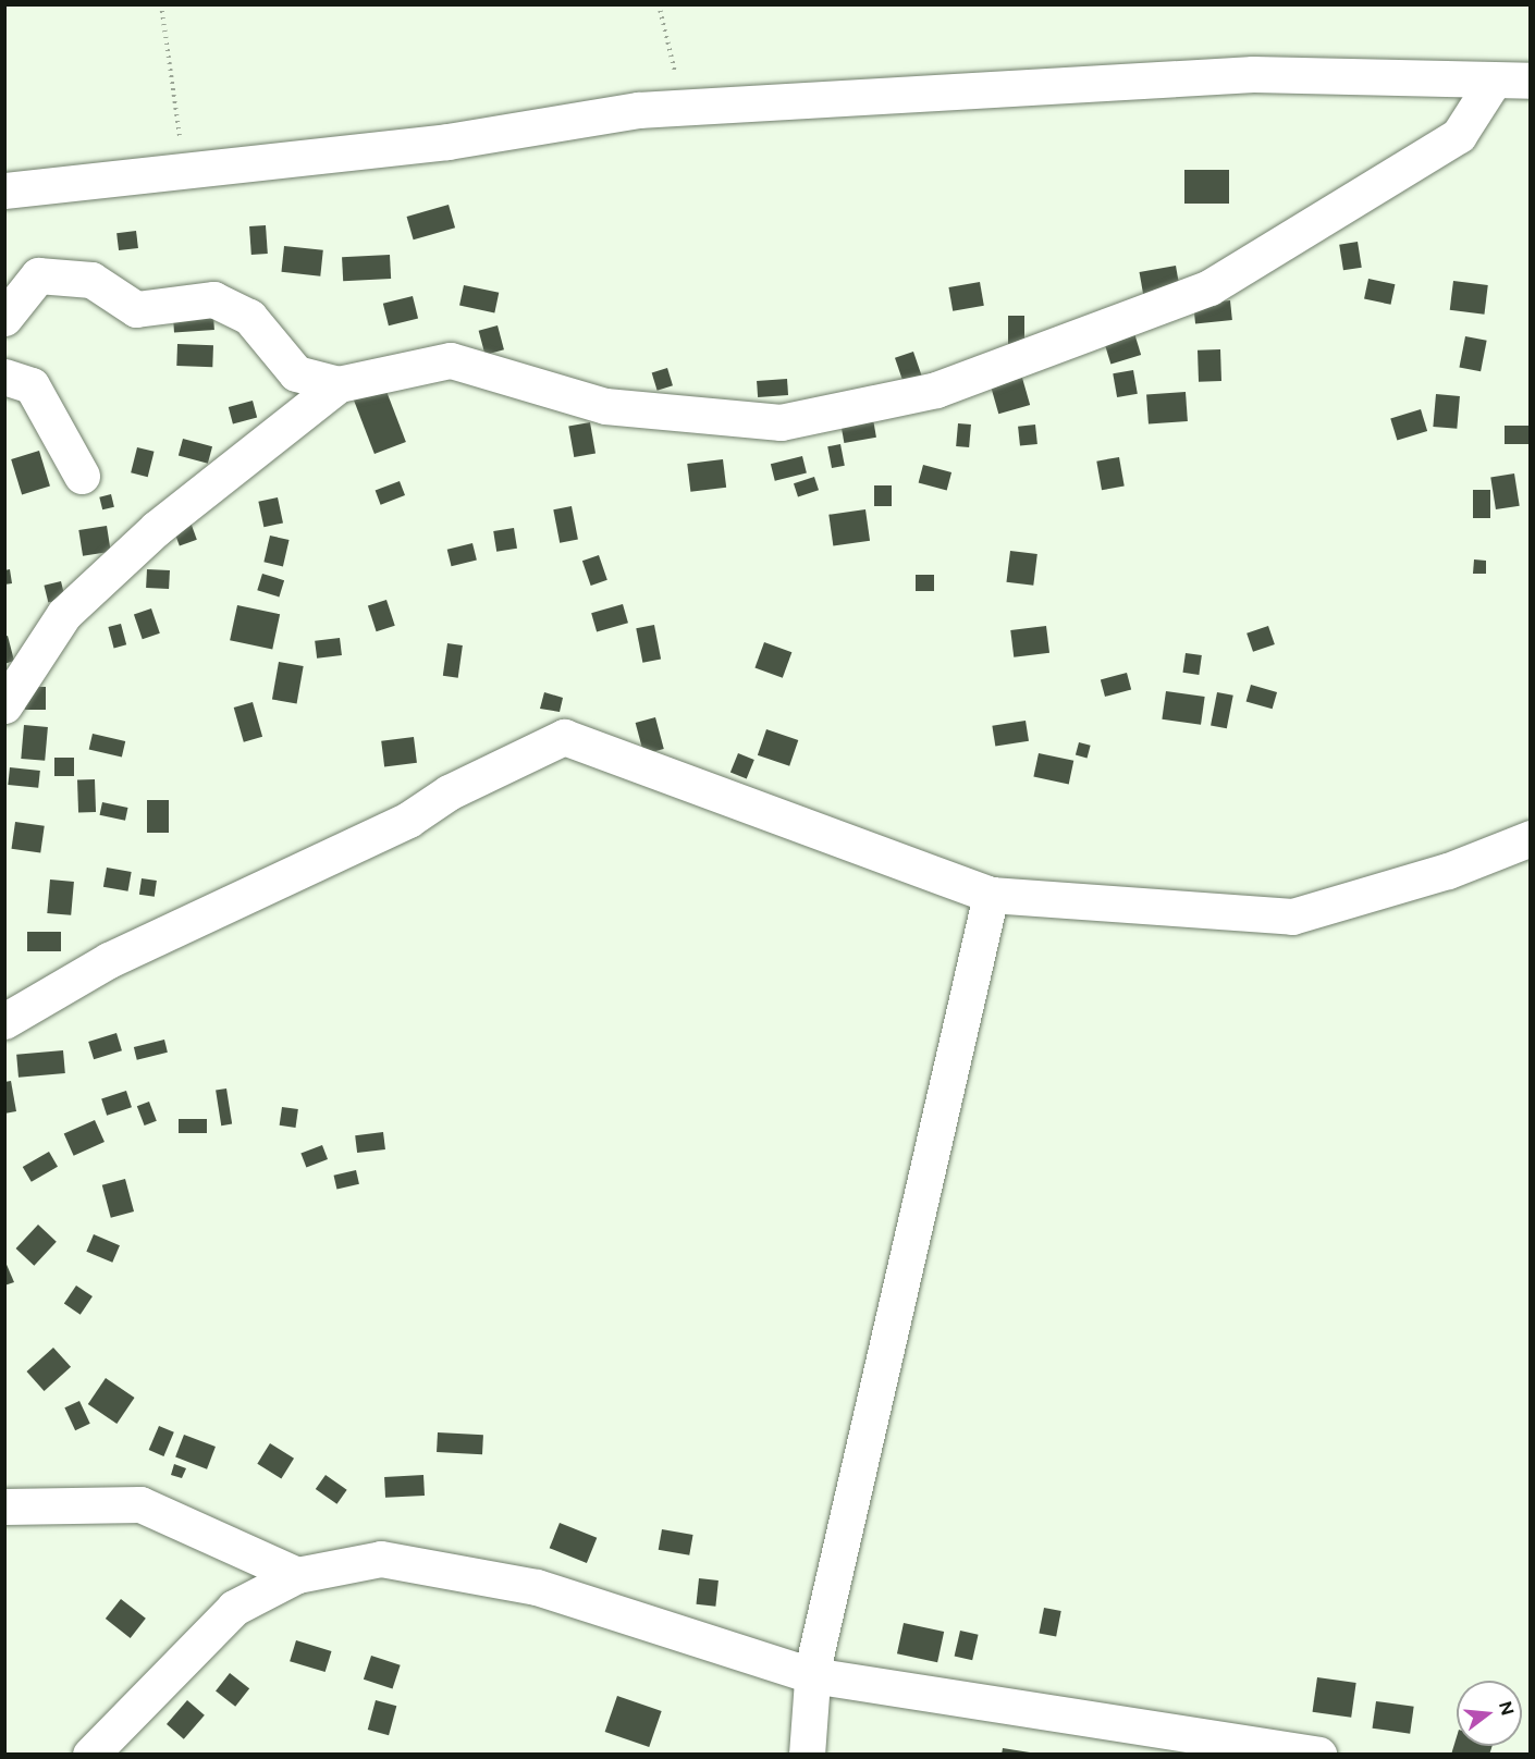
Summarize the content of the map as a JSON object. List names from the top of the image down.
{
  "north": "right"
}
